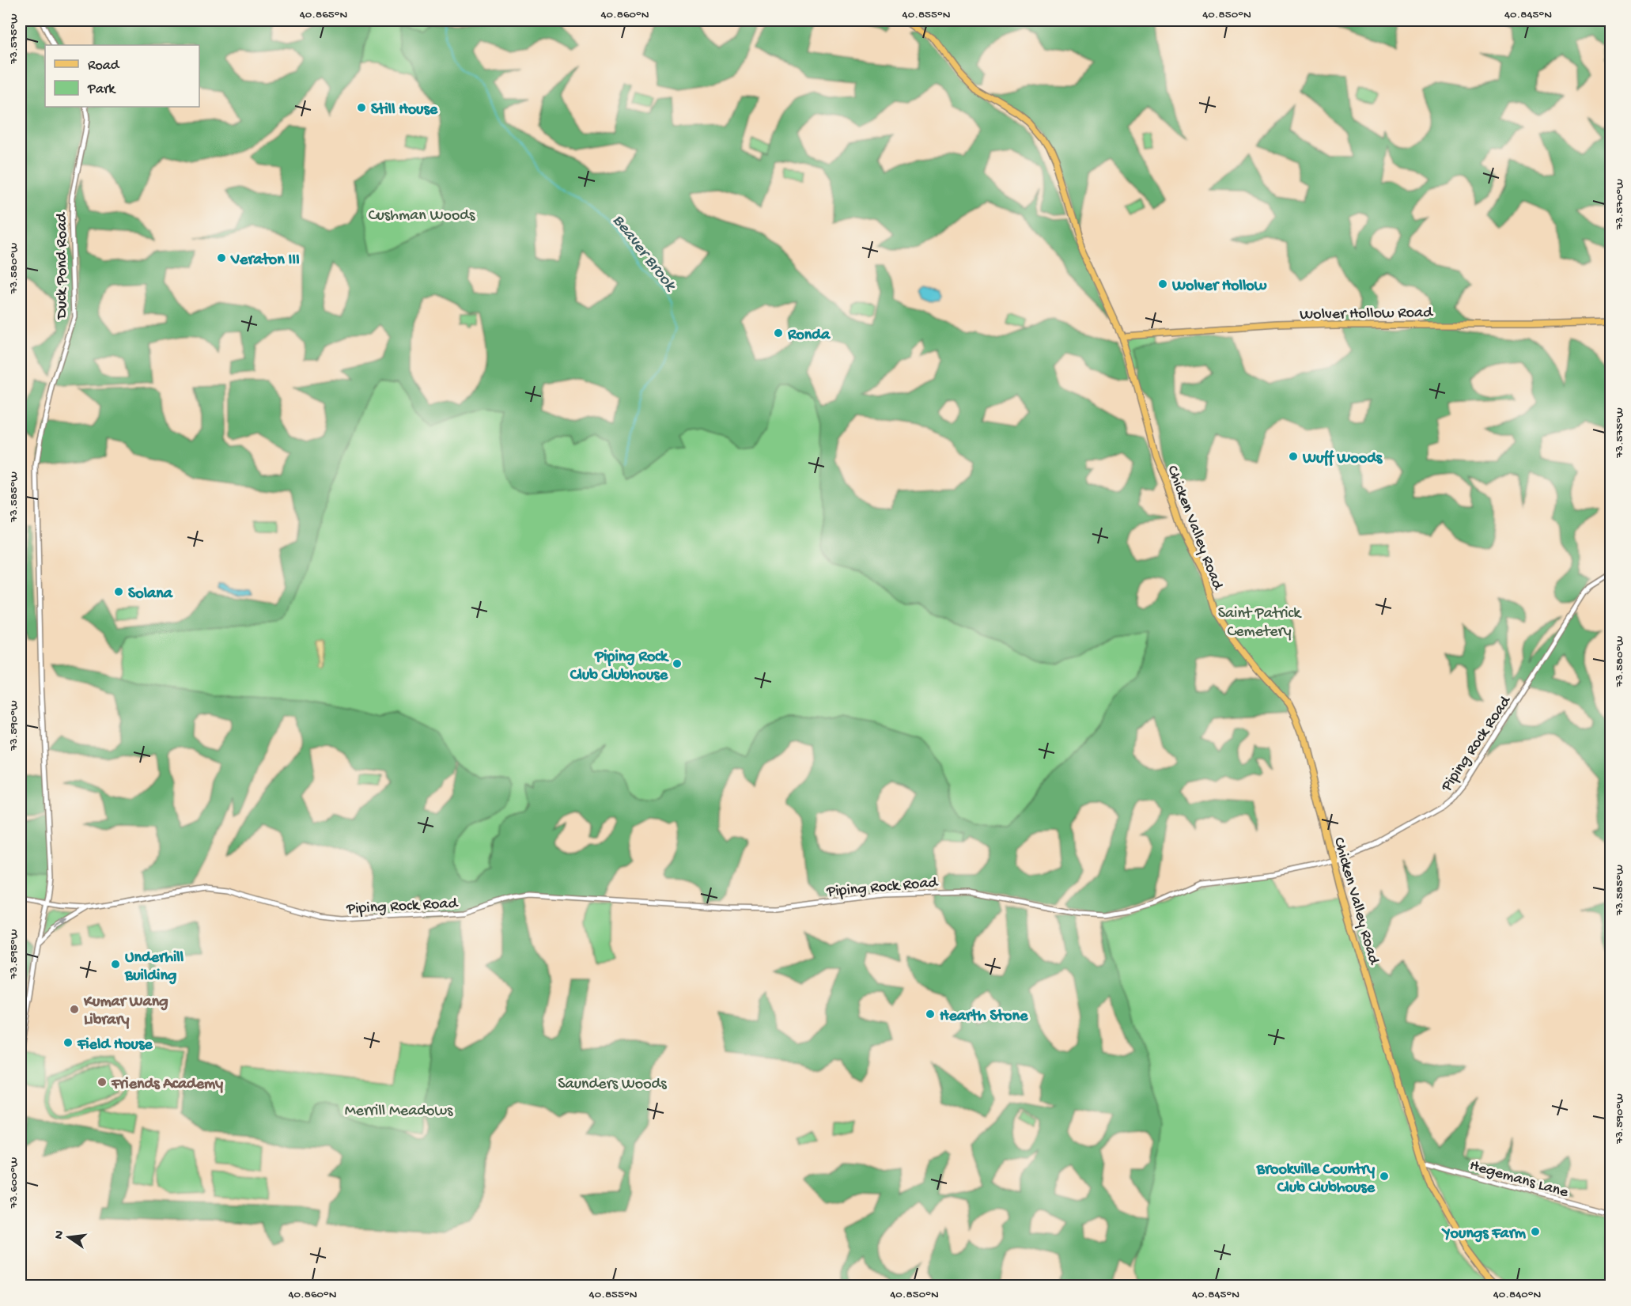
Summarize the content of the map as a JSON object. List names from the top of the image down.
{
  "streets": {
    "main road": ["Wolver Hollow Road", "Chicken Valley Road"],
    "street": ["Duck Pond Road", "Piping Rock Road", "Hegemans Lane"]
  },
  "crossings": [
    ["Duck Pond Road", "Piping Rock Road"],
    ["Wolver Hollow Road", "Chicken Valley Road"],
    ["Chicken Valley Road", "Piping Rock Road"],
    ["Chicken Valley Road", "Hegemans Lane"]
  ],
  "water": ["Beaver Brook"],
  "parks": [
    "Cushman Woods",
    "Saint Patrick Cemetery",
    "Saunders Woods",
    "Merrill Meadows"
  ],
  "places": [
    "Still House",
    "Veraton III",
    "Wolver Hollow",
    "Ronda",
    "Wuff Woods",
    "Solana",
    "Piping Rock Club Clubhouse",
    "Underhill Building",
    "Kumar Wang Library",
    "Hearth Stone",
    "Field House",
    "Friends Academy",
    "Brookville Country Club Clubhouse",
    "Youngs Farm"
  ],
  "legend": ["Road", "Park"],
  "north": "left",
  "coordinates": [
    "40.865°N",
    "40.860°N",
    "40.855°N",
    "40.850°N",
    "40.845°N",
    "73.575°W",
    "73.570°W",
    "73.580°W",
    "73.585°W",
    "73.590°W",
    "73.595°W",
    "73.600°W",
    "40.840°N"
  ]
}
